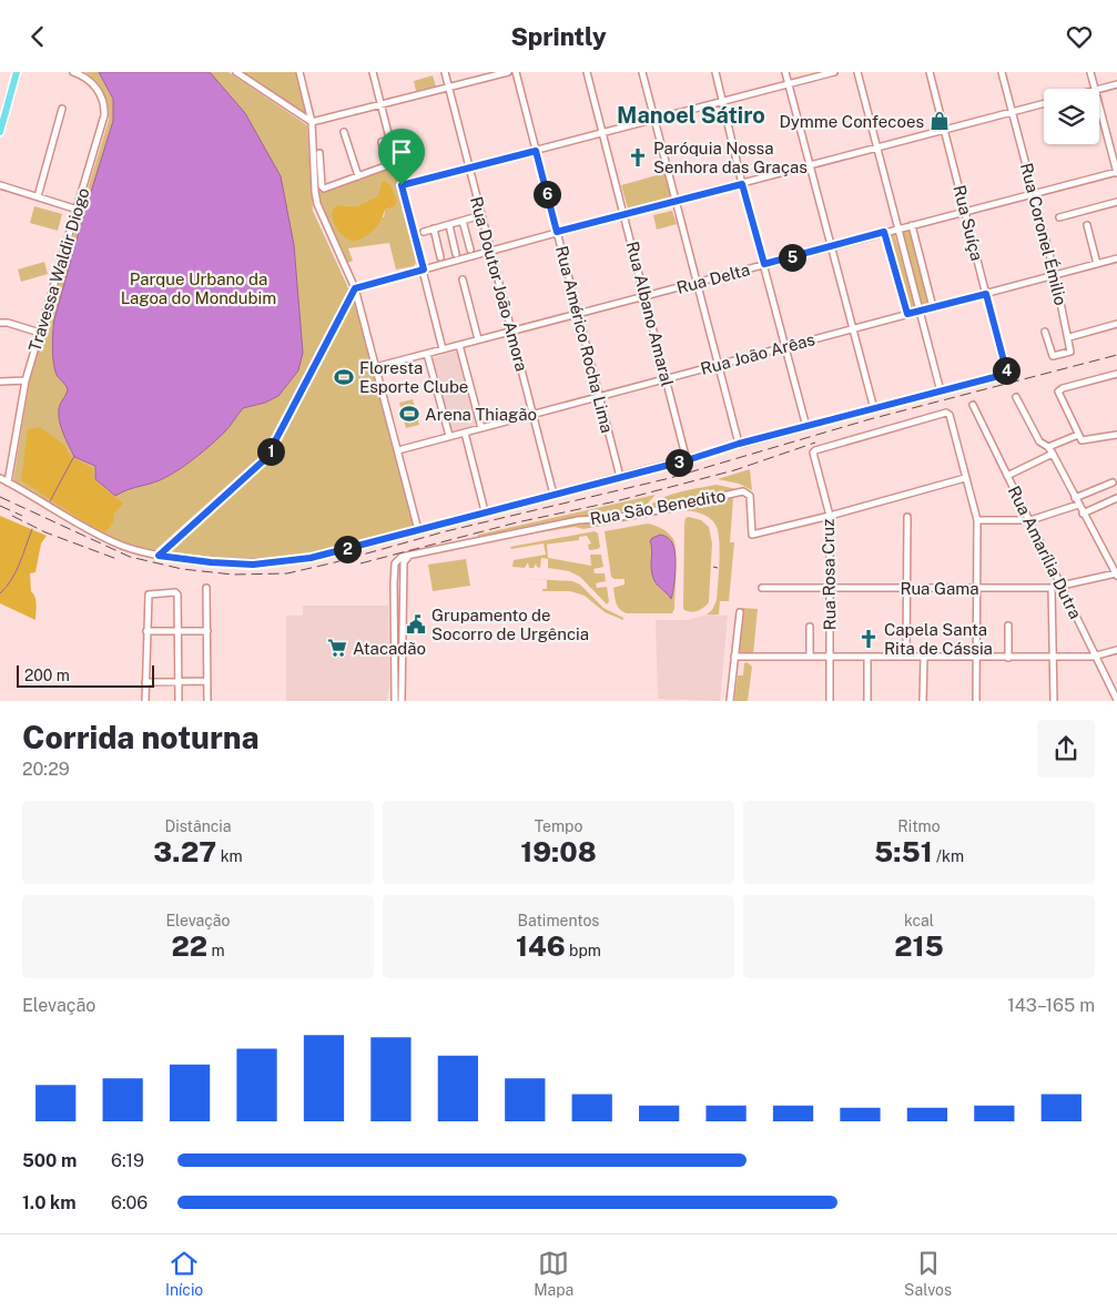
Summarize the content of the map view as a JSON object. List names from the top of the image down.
{
  "streets": {
    "street": [
      "Rua Suíça",
      "Rua Coronel Émilio",
      "Travessa Waldir Diogo",
      "Rua Delta",
      "Rua Doutor João Amora",
      "Rua Albano Amaral",
      "Rua Américo Rocha Lima",
      "Rua João Arêas",
      "Rua São Benedito",
      "Rua Amarília Dutra",
      "Rua Rosa Cruz",
      "Rua Gama"
    ]
  },
  "crossings": [
    ["Rua Suíça", "Rua Delta"],
    ["Rua Suíça", "Rua João Arêas"],
    ["Rua Coronel Émilio", "Rua Delta"],
    ["Rua Coronel Émilio", "Rua João Arêas"],
    ["Rua Delta", "Rua Doutor João Amora"],
    ["Rua Delta", "Rua Albano Amaral"],
    ["Rua Delta", "Rua Américo Rocha Lima"],
    ["Rua Doutor João Amora", "Rua João Arêas"],
    ["Rua Albano Amaral", "Rua João Arêas"],
    ["Rua Américo Rocha Lima", "Rua João Arêas"],
    ["Rua São Benedito", "Rua Rosa Cruz"],
    ["Rua Amarília Dutra", "Rua Gama"],
    ["Rua Rosa Cruz", "Rua Gama"]
  ],
  "districts": ["Manoel Sátiro"],
  "parks": ["Parque Urbano da Lagoa do Mondubim"],
  "places": {
    "shop": ["Dymme Confecoes"],
    "church": ["Paróquia Nossa Senhora das Graças", "Capela Santa Rita de Cássia"],
    "sports": ["Floresta Esporte Clube", "Arena Thiagão"],
    "public building": ["Grupamento de Socorro de Urgência"],
    "supermarket": ["Atacadão"]
  },
  "scale_bar": "200 m",
  "page": {
    "header": "Sprintly",
    "pins": [
      "6",
      "5",
      "4",
      "1",
      "3",
      "2"
    ],
    "scale": "200 m",
    "heading": ["Corrida noturna", "20:29"],
    "stats": [
      ["Distância", "3.27 km"],
      ["Tempo", "19:08"],
      ["Ritmo", "5:51 /km"],
      ["Elevação", "22 m"],
      ["Batimentos", "146 bpm"],
      ["kcal", "215"]
    ],
    "chart": ["Elevação", "143–165 m"],
    "list": [
      {
        "name": "500 m",
        "note": "6:19"
      },
      {
        "name": "1.0 km",
        "note": "6:06"
      }
    ],
    "tabs": ["Início", "Mapa", "Salvos"]
  }
}
